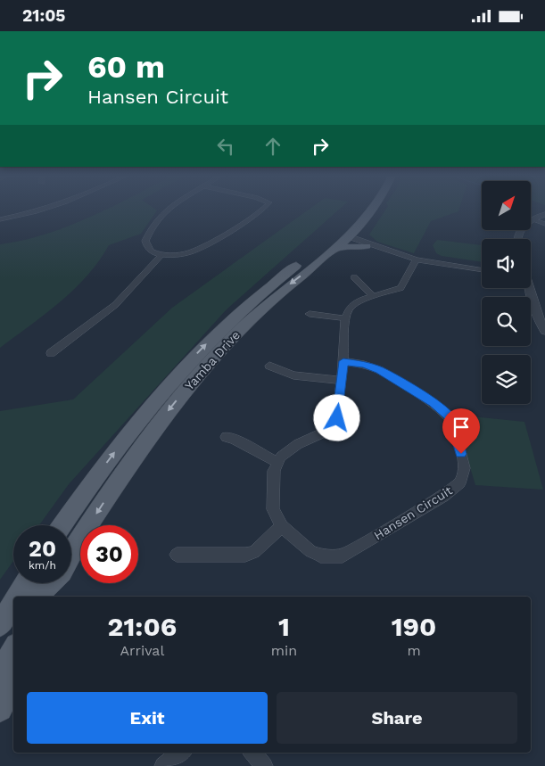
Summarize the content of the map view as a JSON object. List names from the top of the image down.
{
  "streets": {
    "main road": ["Yamba Drive"],
    "street": ["Hansen Circuit"]
  },
  "north": "top right",
  "page": {
    "status": "21:05",
    "turn": ["60 m", "Hansen Circuit"],
    "speed": "20 km/h",
    "limit": "30",
    "eta": [
      "21:06",
      "Arrival",
      "1",
      "min",
      "190",
      "m"
    ],
    "buttons": ["Exit", "Share"]
  }
}
